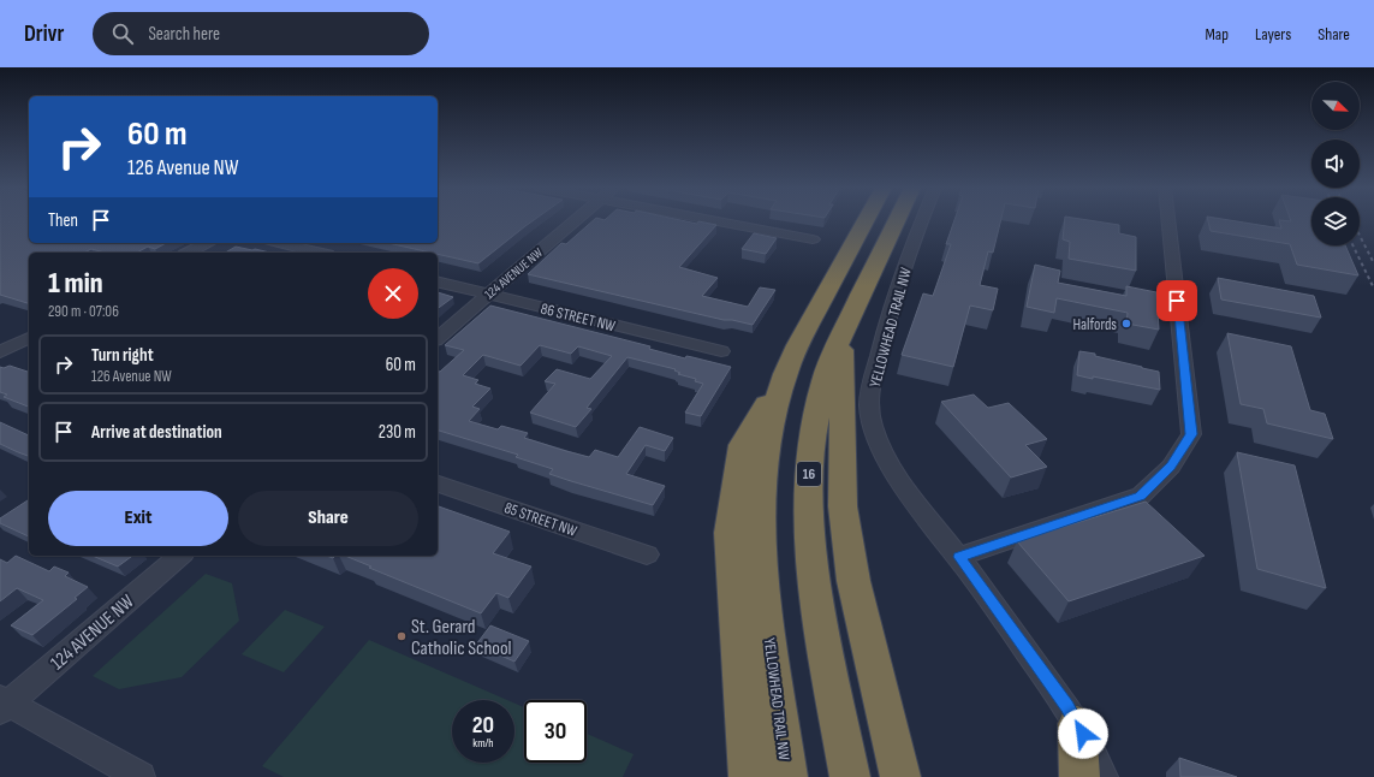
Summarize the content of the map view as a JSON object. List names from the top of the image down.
{
  "streets": {
    "highway": ["YELLOWHEAD TRAIL NW", "16"],
    "street": ["124 AVENUE NW", "86 STREET NW", "85 STREET NW"]
  },
  "crossings": [
    ["124 AVENUE NW", "86 STREET NW"]
  ],
  "places": ["Halfords", "St. Gerard Catholic School"],
  "north": "bottom right",
  "page": {
    "header": "Drivr",
    "search": "Search here",
    "nav": ["Map", "Layers", "Share"],
    "turn": ["60 m", "126 Avenue NW"],
    "then": "Then",
    "heading": ["1 min", "290 m · 07:06"],
    "list": [
      {
        "name": "Turn right",
        "note": "126 Avenue NW",
        "value": "60 m"
      },
      {
        "name": "Arrive at destination",
        "value": "230 m"
      }
    ],
    "buttons": ["Exit", "Share"],
    "speed": "20 km/h",
    "limit": "30"
  }
}
